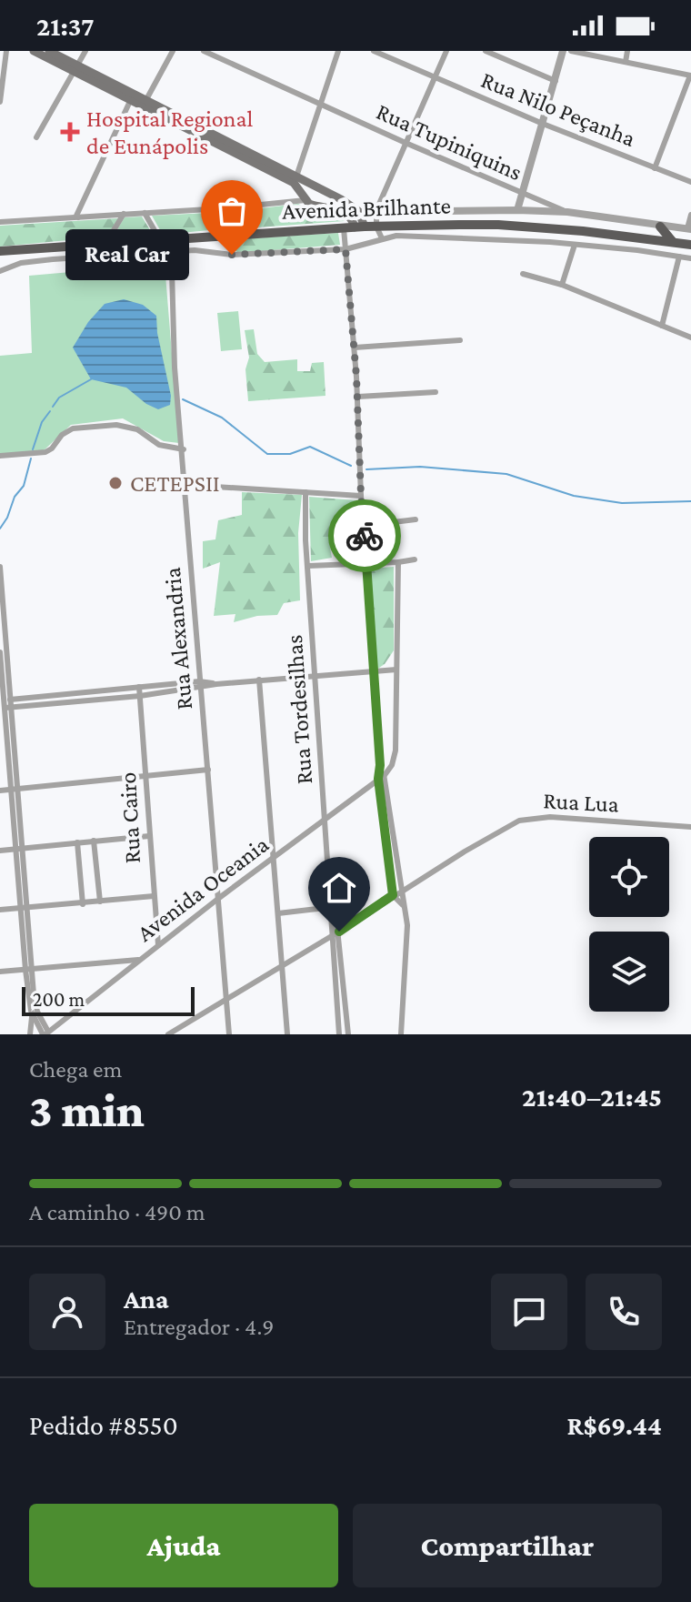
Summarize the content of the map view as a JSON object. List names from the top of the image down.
{
  "streets": {
    "main road": ["Avenida Brilhante"],
    "street": [
      "Rua Nilo Peçanha",
      "Rua Tupiniquins",
      "Rua Alexandria",
      "Rua Tordesilhas",
      "Rua Lua",
      "Rua Cairo",
      "Avenida Oceania"
    ]
  },
  "crossings": [
    ["Avenida Brilhante", "Rua Alexandria"],
    ["Rua Alexandria", "Rua Lua"],
    ["Rua Alexandria", "Avenida Oceania"],
    ["Rua Tordesilhas", "Rua Lua"],
    ["Rua Tordesilhas", "Avenida Oceania"],
    ["Rua Cairo", "Avenida Oceania"]
  ],
  "places": {
    "health": ["Hospital Regional de Eunápolis"],
    "other": ["Real Car", "CETEPSII"]
  },
  "scale_bar": "200 m",
  "page": {
    "status": "21:37",
    "bubble": "Real Car",
    "scale": "200 m",
    "heading": ["3 min", "Chega em", "21:40–21:45"],
    "panel": [
      "Ana",
      "Entregador · 4.9",
      "Pedido #8550",
      "R$69.44"
    ],
    "bar": "A caminho · 490 m",
    "buttons": ["Ajuda", "Compartilhar"]
  }
}
